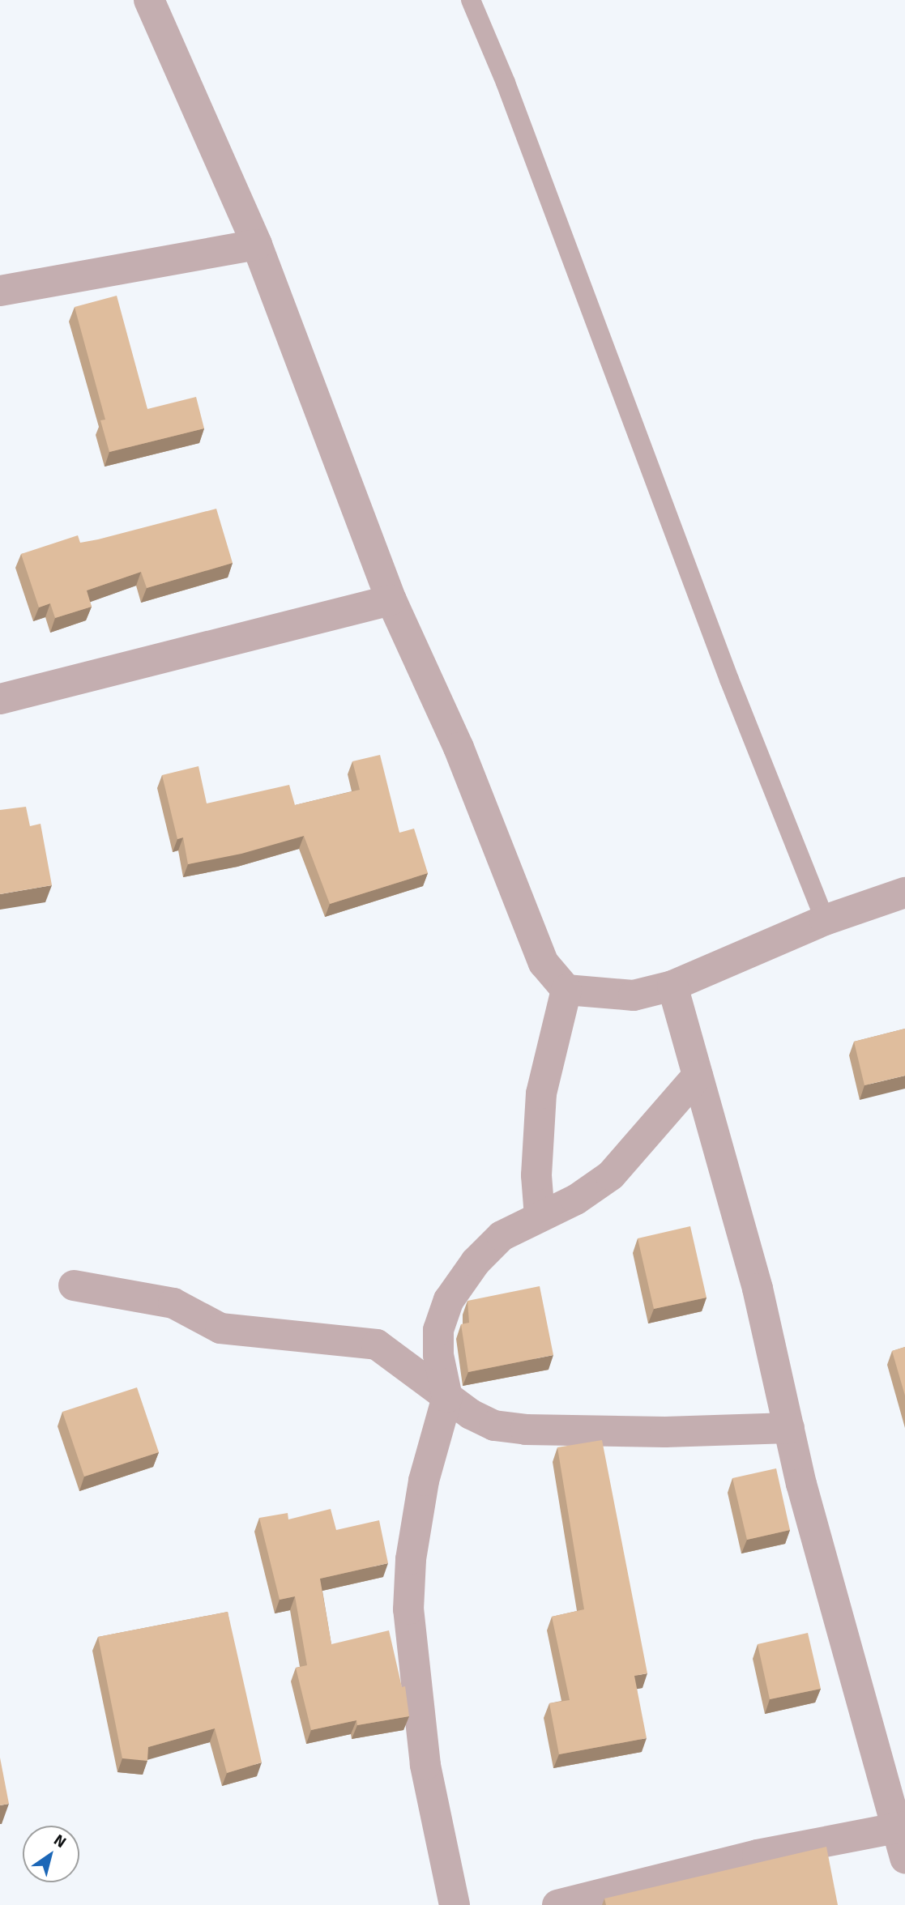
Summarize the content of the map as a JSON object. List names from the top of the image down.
{
  "north": "top right"
}
